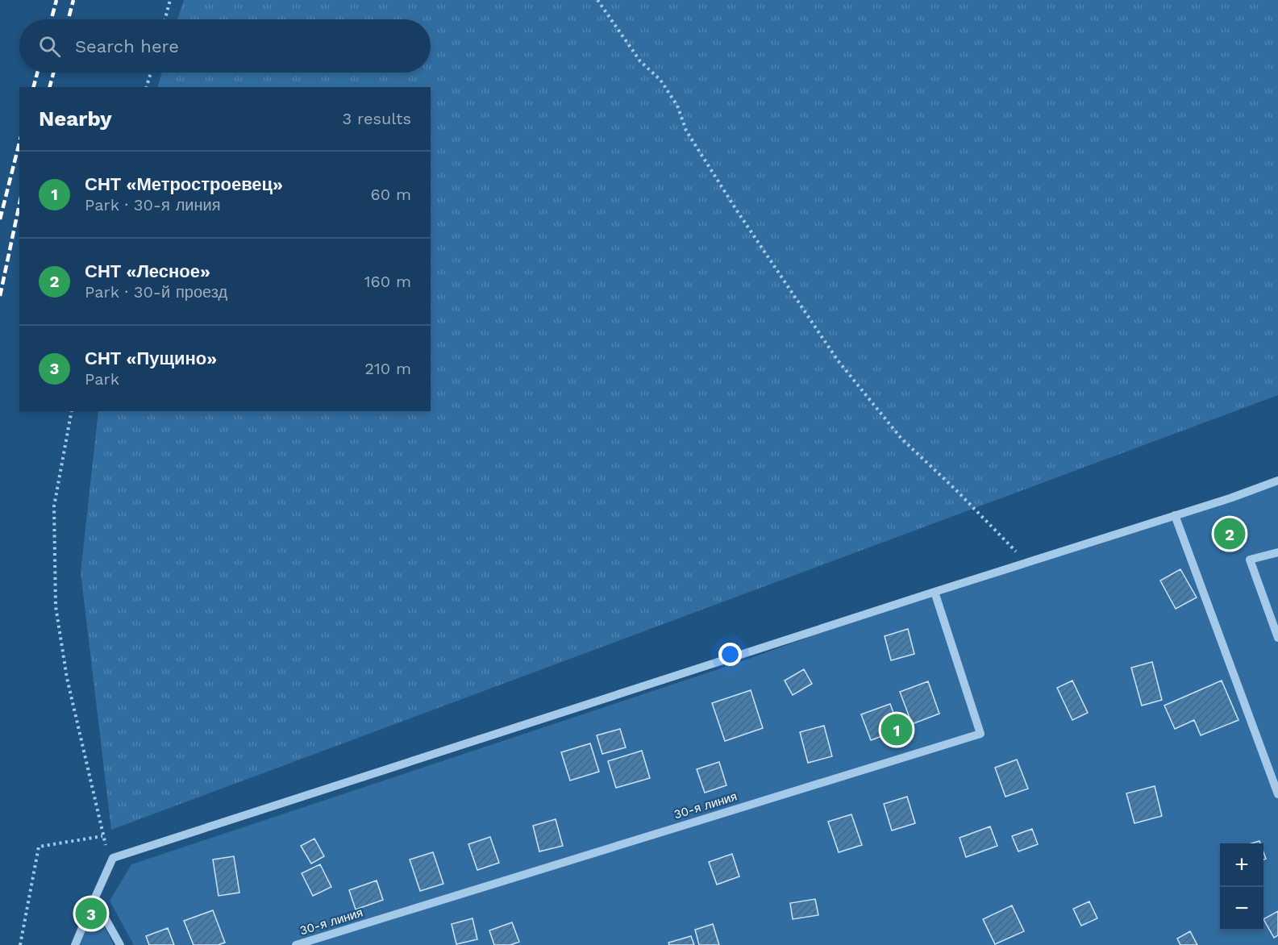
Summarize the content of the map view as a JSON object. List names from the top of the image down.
{
  "streets": {
    "street": ["30-я линия"]
  },
  "page": {
    "search": "Search here",
    "heading": ["Nearby", "3 results"],
    "list": [
      {
        "mark": "1",
        "name": "СНТ «Метростроевец»",
        "note": "Park · 30-я линия",
        "value": "60 m"
      },
      {
        "mark": "2",
        "name": "СНТ «Лесное»",
        "note": "Park · 30-й проезд",
        "value": "160 m"
      },
      {
        "mark": "3",
        "name": "СНТ «Пущино»",
        "note": "Park",
        "value": "210 m"
      }
    ],
    "pins": ["2", "1", "3"],
    "map_buttons": ["+", "−"]
  }
}
